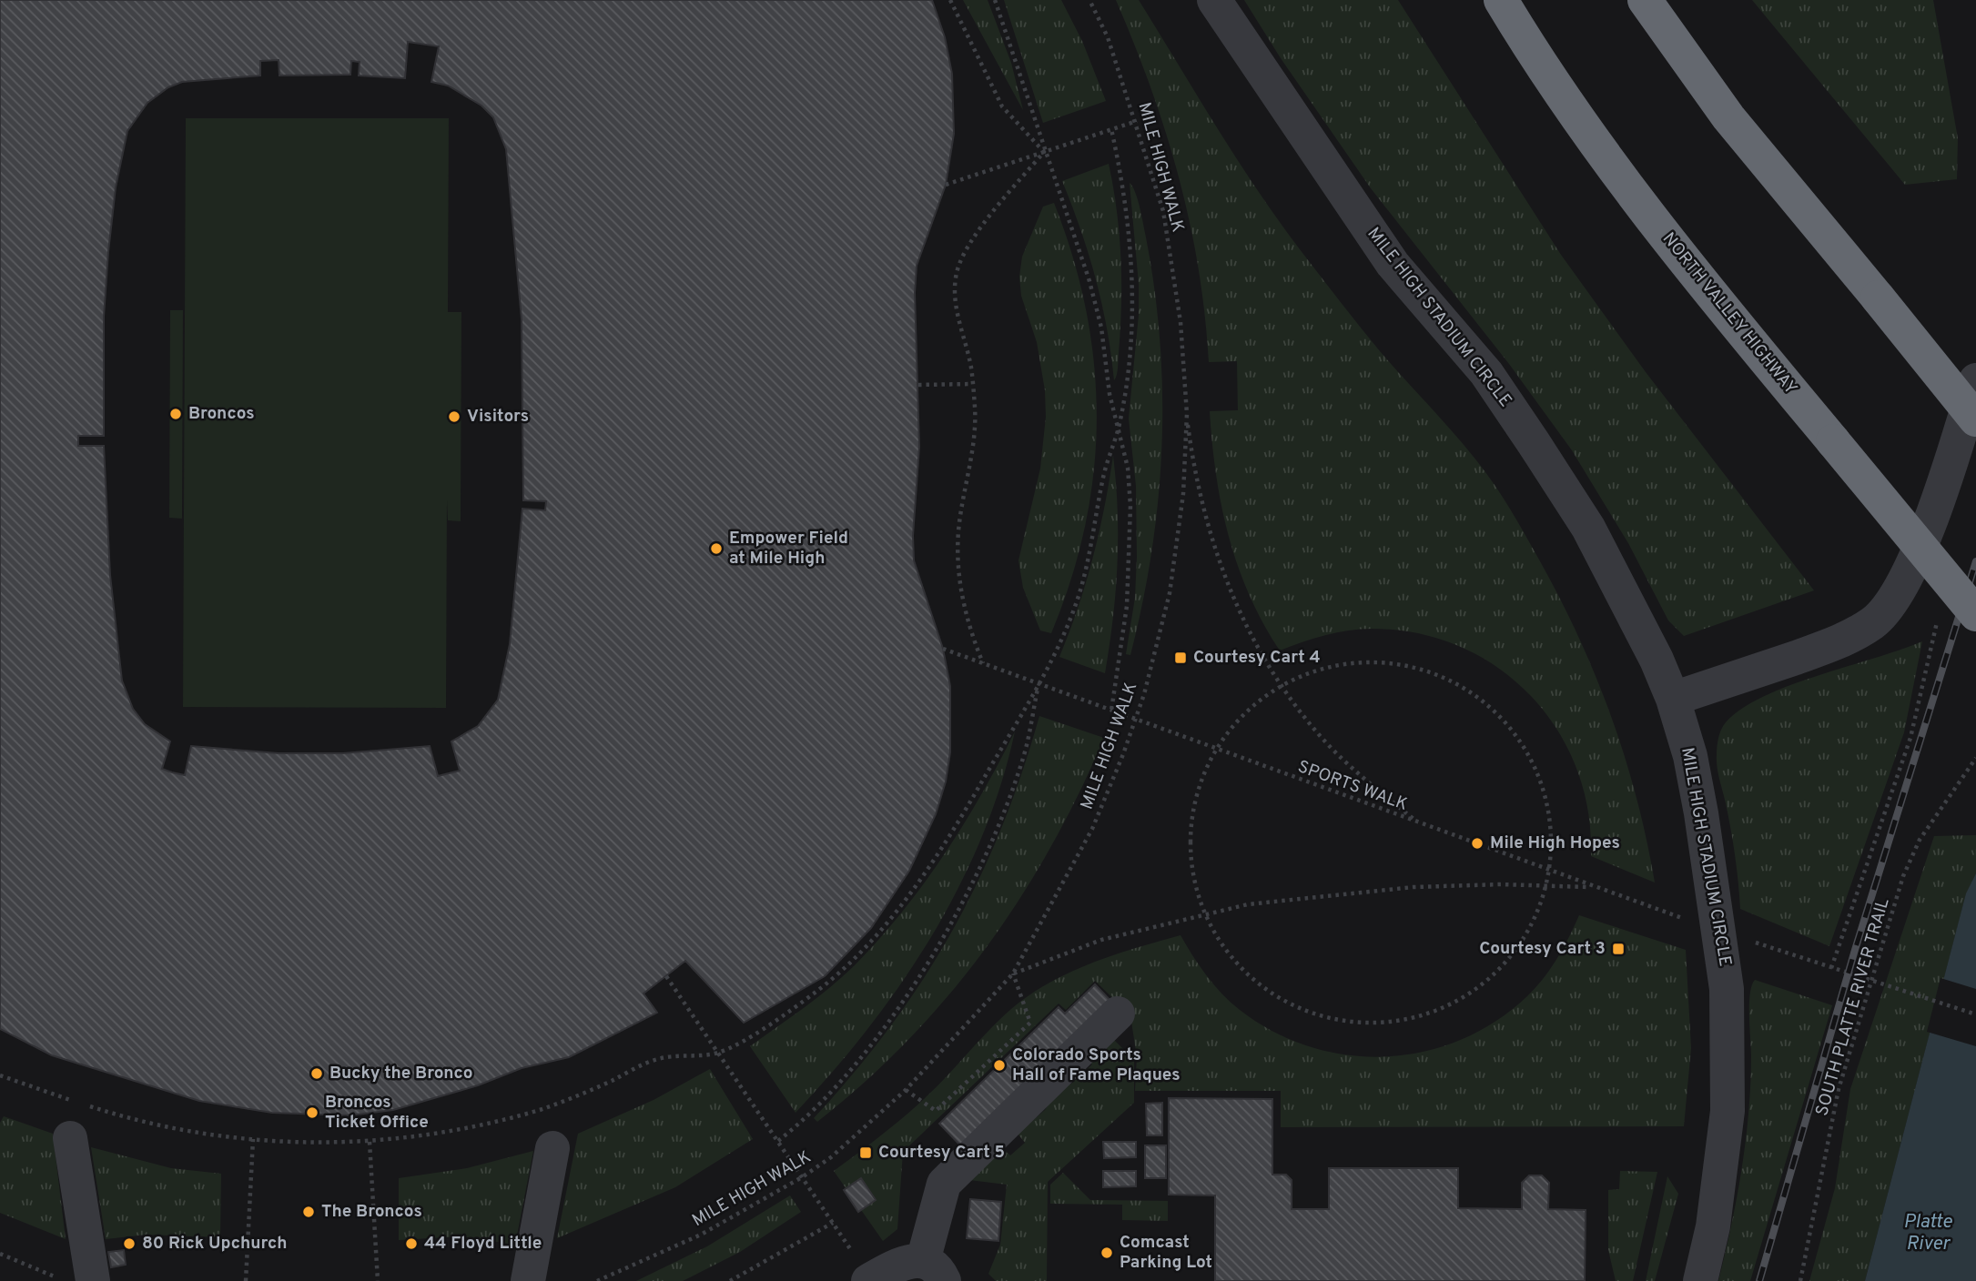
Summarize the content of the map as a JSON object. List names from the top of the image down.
{
  "streets": {
    "highway": ["NORTH VALLEY HIGHWAY"],
    "street": ["MILE HIGH STADIUM CIRCLE"],
    "path": ["MILE HIGH WALK", "SPORTS WALK", "SOUTH PLATTE RIVER TRAIL"]
  },
  "crossings": [
    ["MILE HIGH WALK", "SPORTS WALK"]
  ],
  "water": ["Platte River"],
  "places": {
    "other": [
      "Broncos",
      "Visitors",
      "Empower Field at Mile High",
      "Mile High Hopes",
      "Colorado Sports Hall of Fame Plaques",
      "Bucky the Bronco",
      "Broncos Ticket Office",
      "The Broncos",
      "80 Rick Upchurch",
      "44 Floyd Little",
      "Comcast Parking Lot"
    ],
    "transit": ["Courtesy Cart 4", "Courtesy Cart 3", "Courtesy Cart 5"]
  }
}
